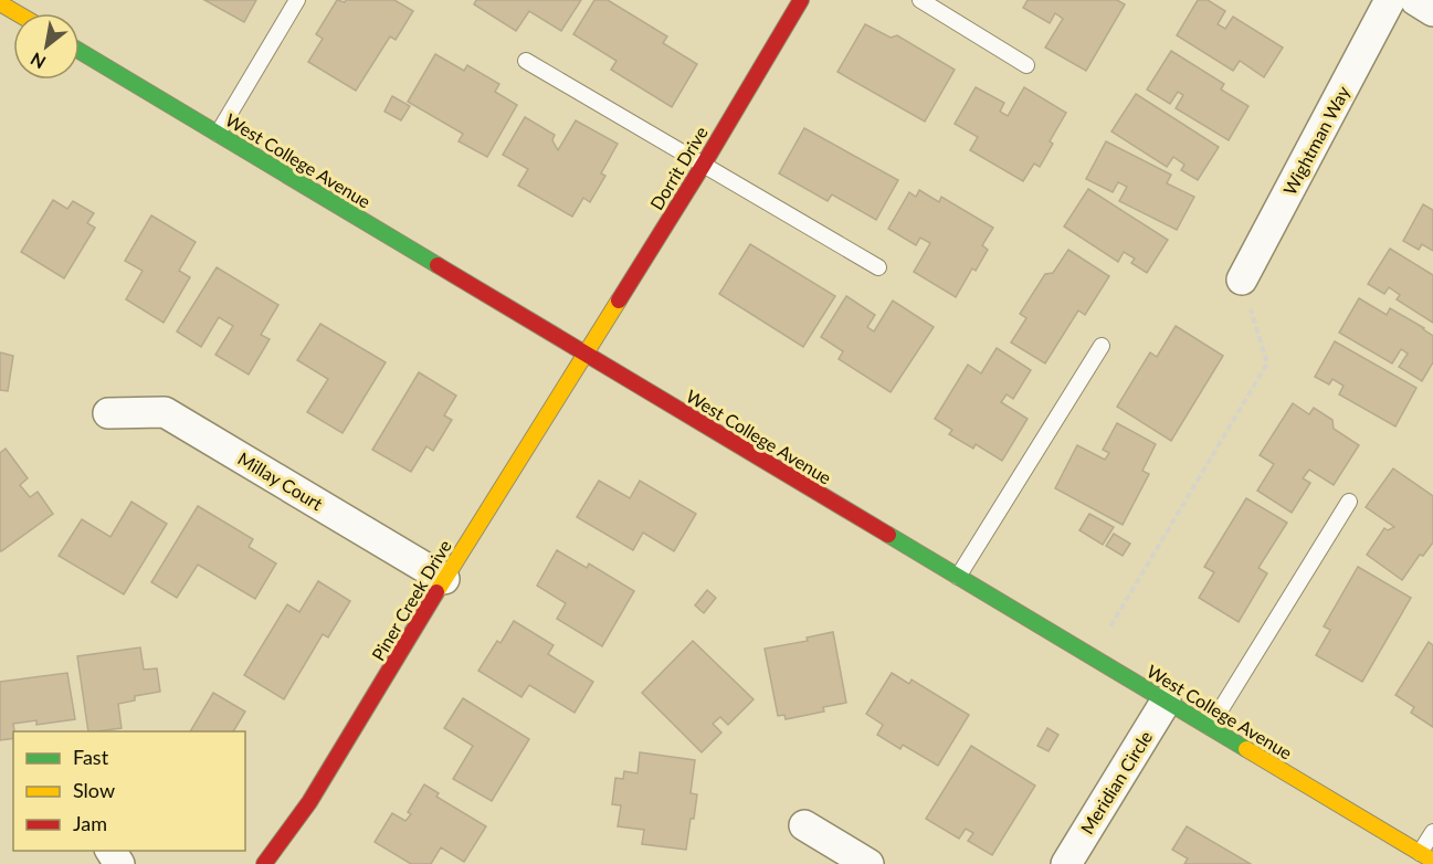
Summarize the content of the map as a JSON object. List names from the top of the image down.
{
  "streets": {
    "main road": ["West College Avenue", "Dorrit Drive", "Piner Creek Drive"],
    "street": ["Wightman Way", "Millay Court", "Meridian Circle"]
  },
  "crossings": [
    ["West College Avenue", "Dorrit Drive"],
    ["West College Avenue", "Piner Creek Drive"],
    ["West College Avenue", "Meridian Circle"],
    ["Dorrit Drive", "Piner Creek Drive"],
    ["Millay Court", "Piner Creek Drive"]
  ],
  "legend": ["Fast", "Slow", "Jam"],
  "north": "bottom left"
}
